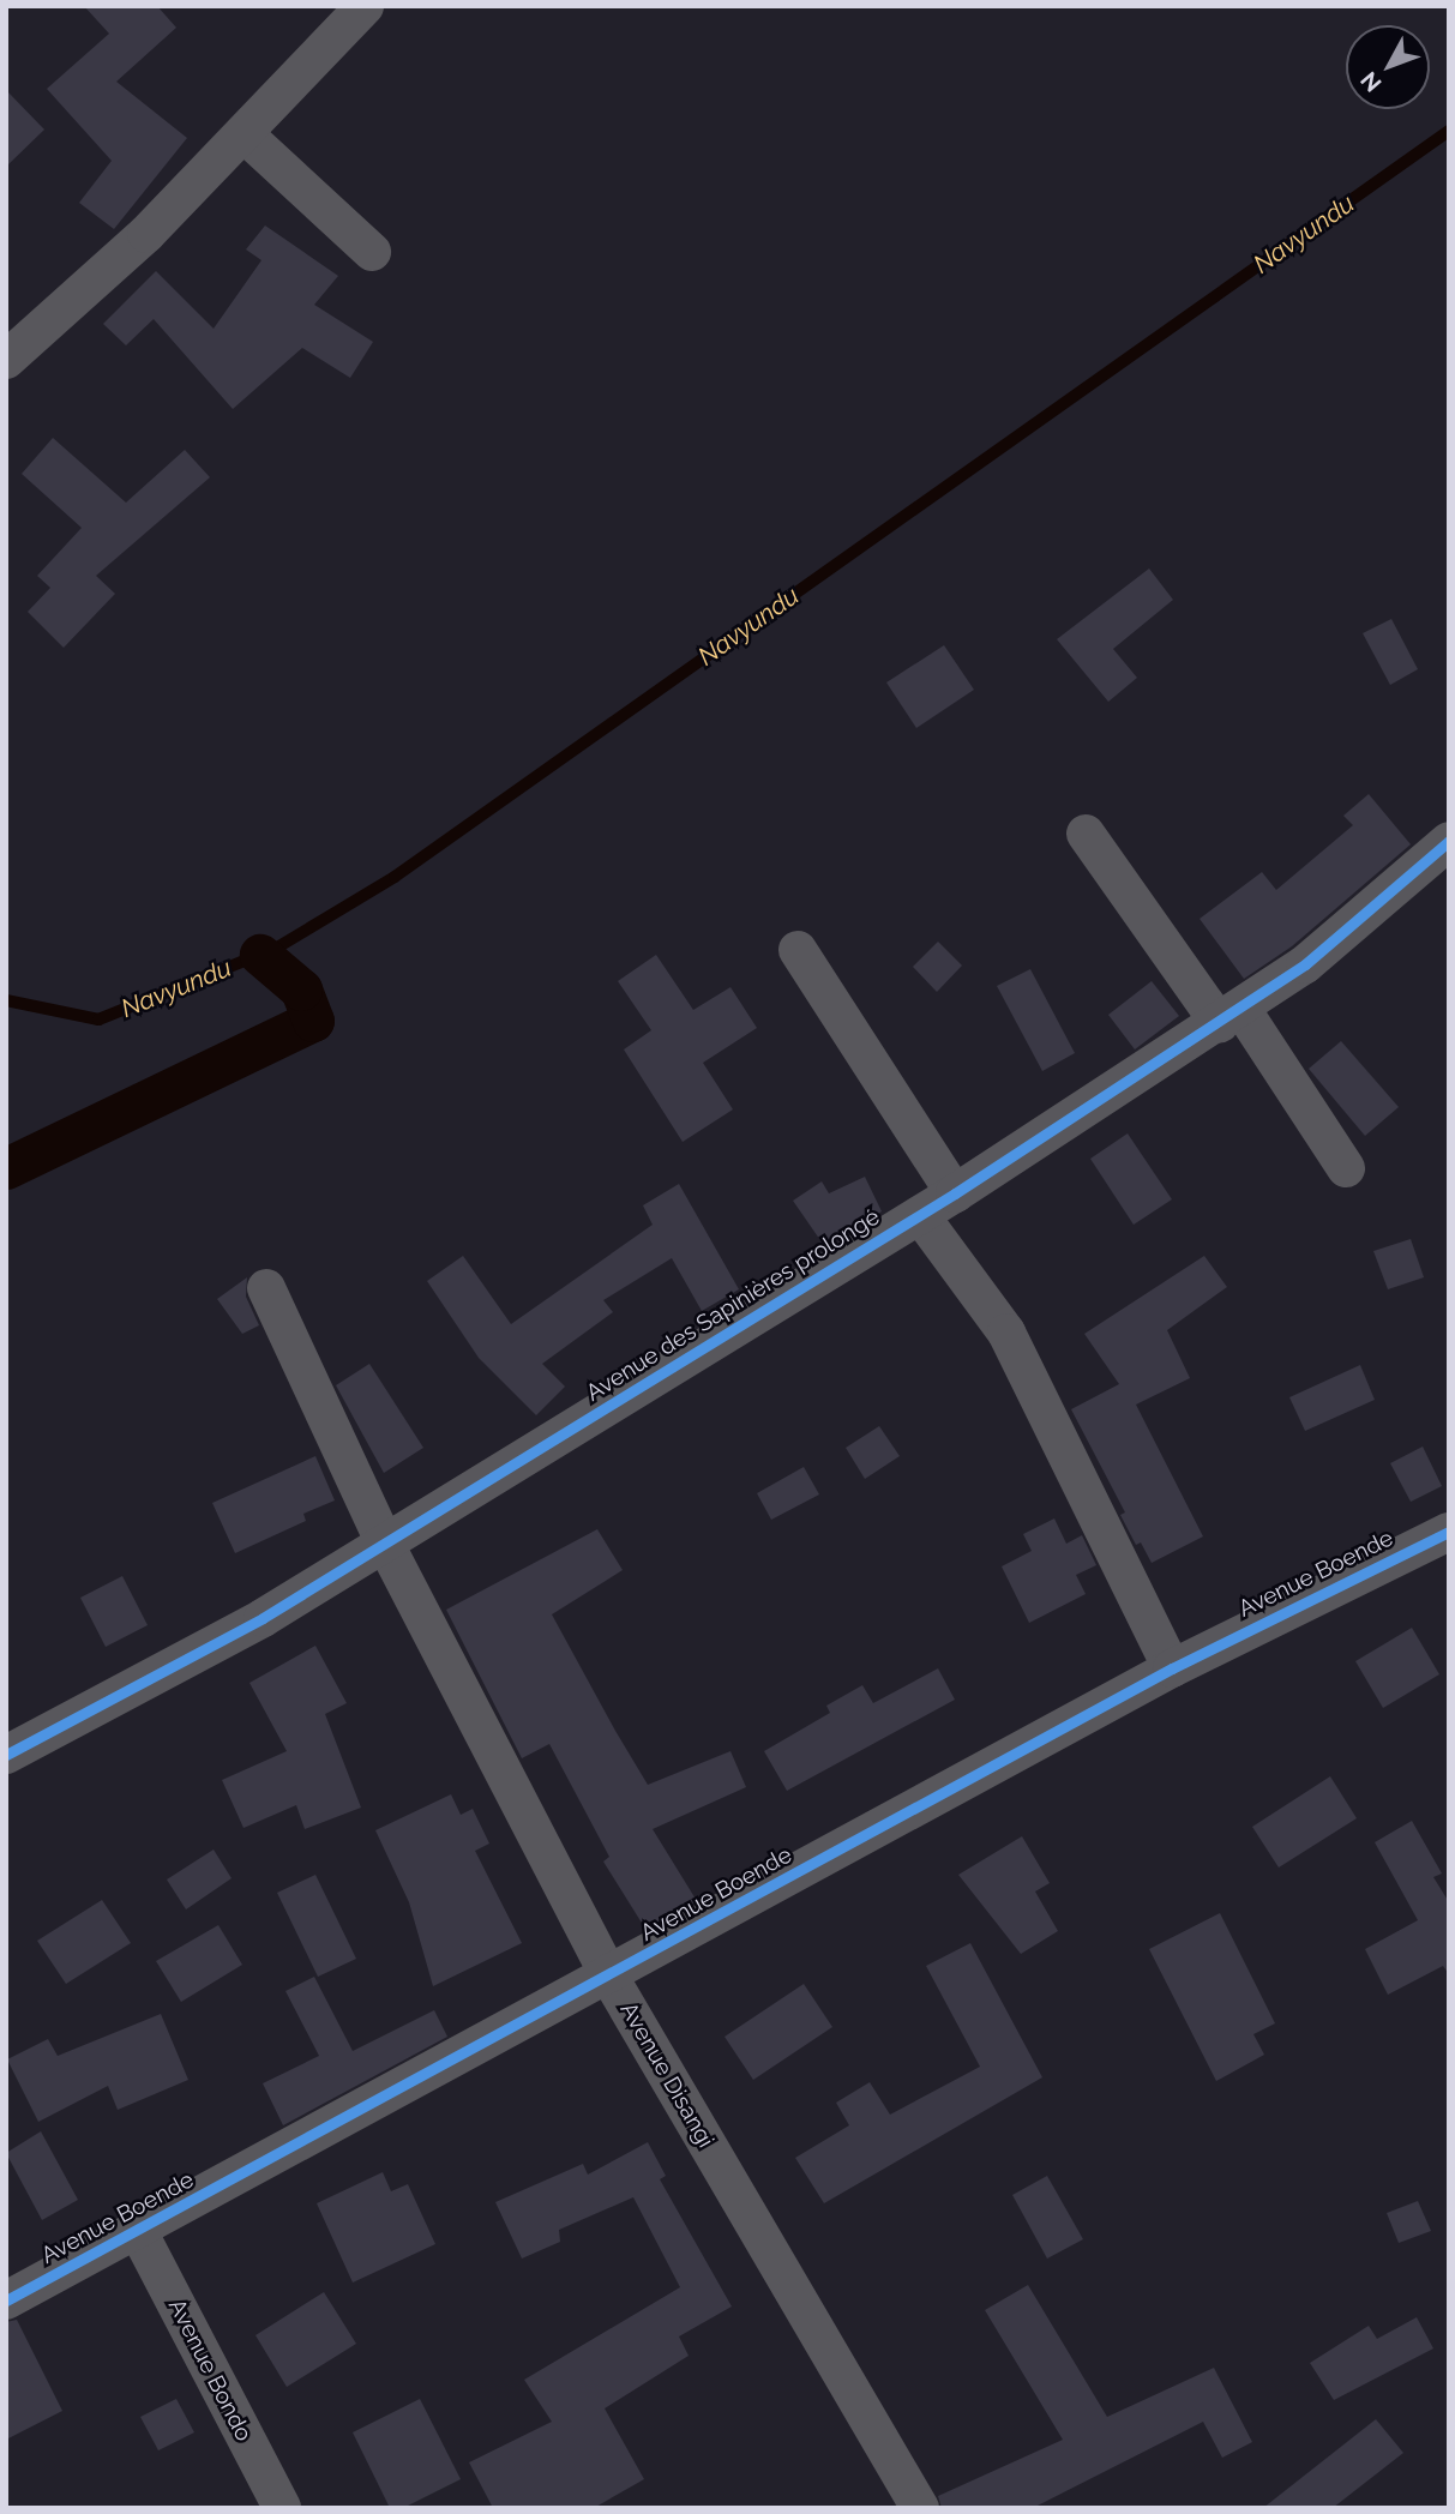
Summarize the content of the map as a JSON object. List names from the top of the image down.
{
  "streets": {
    "street": [
      "Avenue des Sapinières prolongé",
      "Avenue Boende",
      "Avenue Disangi",
      "Avenue Bondo"
    ]
  },
  "crossings": [
    ["Avenue des Sapinières prolongé", "Avenue Disangi"],
    ["Avenue Boende", "Avenue Disangi"],
    ["Avenue Boende", "Avenue Bondo"]
  ],
  "water": ["Navyundu"],
  "north": "bottom left"
}
